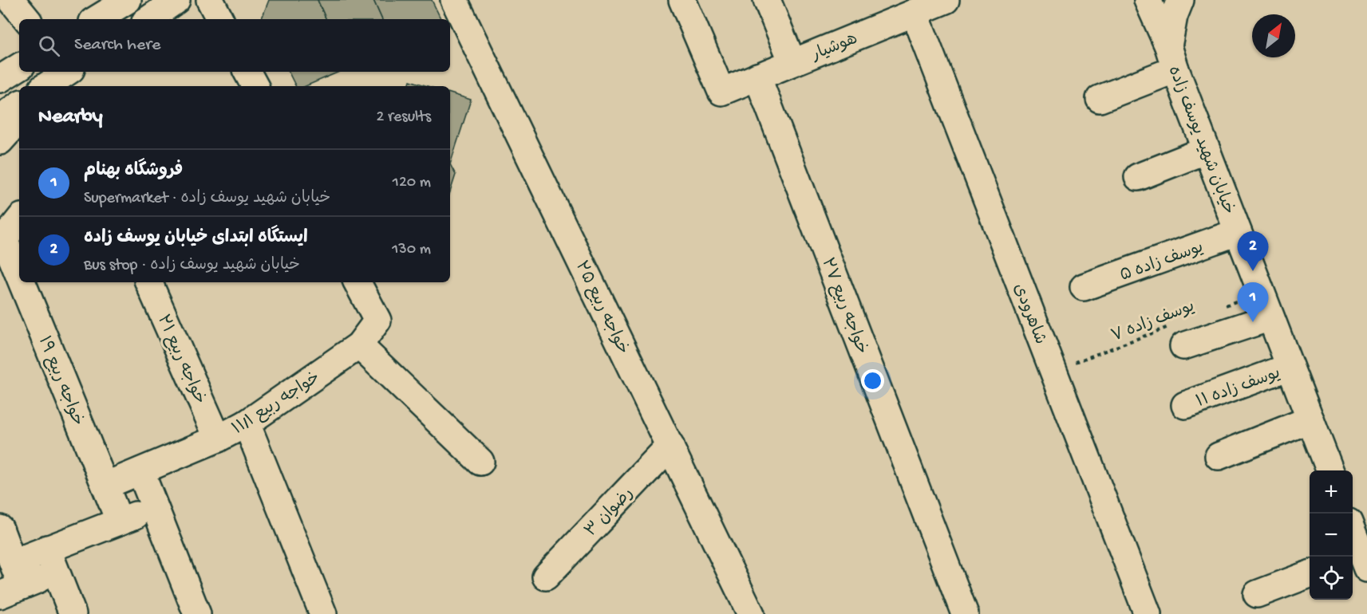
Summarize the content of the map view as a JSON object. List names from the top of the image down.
{
  "streets": {
    "street": [
      "هوشیار",
      "خیابان شهید یوسف زاده",
      "یوسف زاده ۵",
      "خواجه ربیع ۲۷",
      "خواجه ربیع ۲۵",
      "شاهرودی",
      "خواجه ربیع ۲۱",
      "خواجه ربیع ۱۹",
      "یوسف زاده ۱۱",
      "خواجه ربیع ۱۱/۱",
      "رضوان ۳"
    ],
    "path": ["یوسف زاده ۷"]
  },
  "crossings": [
    ["هوشیار", "خواجه ربیع ۲۷"],
    ["هوشیار", "شاهرودی"],
    ["خیابان شهید یوسف زاده", "یوسف زاده ۵"],
    ["خیابان شهید یوسف زاده", "یوسف زاده ۷"],
    ["خیابان شهید یوسف زاده", "یوسف زاده ۱۱"],
    ["خواجه ربیع ۲۵", "رضوان ۳"],
    ["شاهرودی", "یوسف زاده ۷"],
    ["خواجه ربیع ۲۱", "خواجه ربیع ۱۱/۱"],
    ["خواجه ربیع ۱۹", "خواجه ربیع ۱۱/۱"]
  ],
  "north": "top right",
  "page": {
    "search": "Search here",
    "heading": ["Nearby", "2 results"],
    "list": [
      {
        "mark": "1",
        "name": "فروشگاه بهنام",
        "note": "Supermarket · خیابان شهید یوسف زاده",
        "value": "120 m"
      },
      {
        "mark": "2",
        "name": "ایستگاه ابتدای خیابان یوسف زاده",
        "note": "Bus stop · خیابان شهید یوسف زاده",
        "value": "130 m"
      }
    ],
    "pins": ["2", "1"],
    "map_buttons": ["+", "−"]
  }
}
